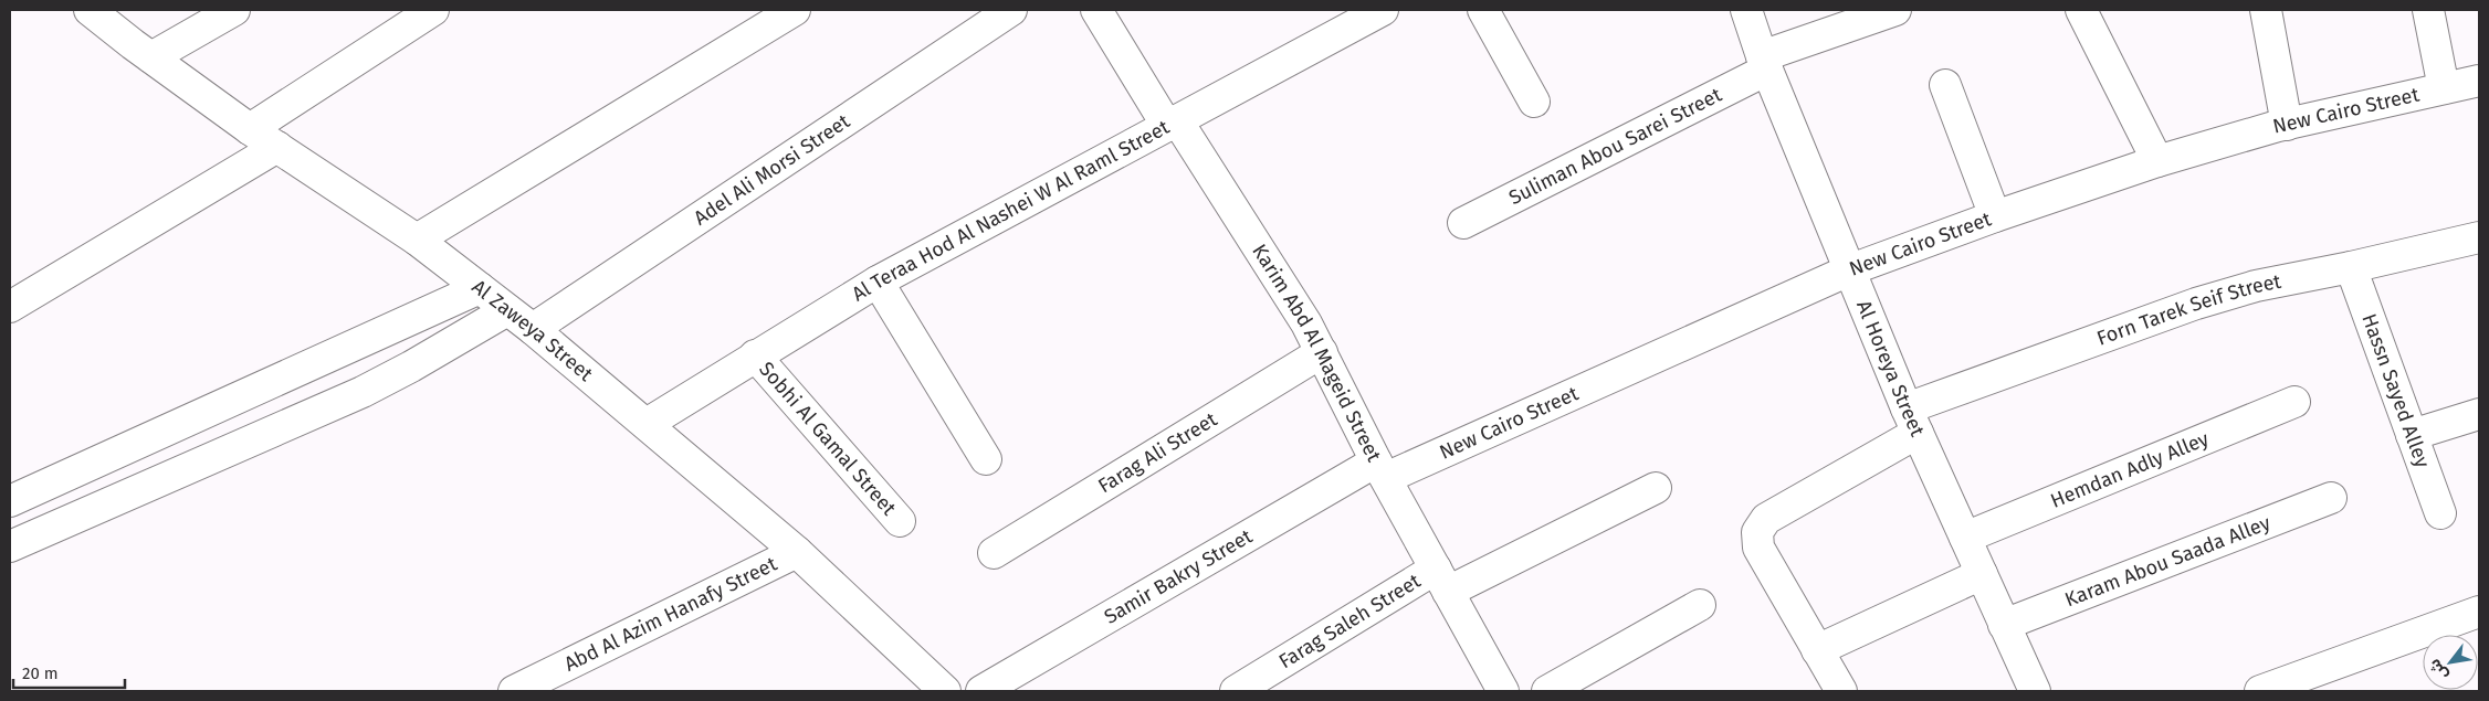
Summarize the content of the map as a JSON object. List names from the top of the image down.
{
  "streets": {
    "street": [
      "New Cairo Street",
      "Suliman Abou Sarei Street",
      "Adel Ali Morsi Street",
      "Al Teraa Hod Al Nashei W Al Raml Street",
      "Forn Tarek Seif Street",
      "Al Zaweya Street",
      "Karim Abd Al Mageid Street",
      "Al Horeya Street",
      "Hassn Sayed Alley",
      "Sobhi Al Gamal Street",
      "Farag Ali Street",
      "Hemdan Adly Alley",
      "Karam Abou Saada Alley",
      "Samir Bakry Street",
      "Abd Al Azim Hanafy Street",
      "Farag Saleh Street"
    ]
  },
  "crossings": [
    ["New Cairo Street", "Karim Abd Al Mageid Street"],
    ["New Cairo Street", "Al Horeya Street"],
    ["New Cairo Street", "Samir Bakry Street"],
    ["Suliman Abou Sarei Street", "Al Horeya Street"],
    ["Adel Ali Morsi Street", "Al Zaweya Street"],
    ["Al Teraa Hod Al Nashei W Al Raml Street", "Al Zaweya Street"],
    ["Al Teraa Hod Al Nashei W Al Raml Street", "Karim Abd Al Mageid Street"],
    ["Al Teraa Hod Al Nashei W Al Raml Street", "Sobhi Al Gamal Street"],
    ["Forn Tarek Seif Street", "Al Horeya Street"],
    ["Forn Tarek Seif Street", "Hassn Sayed Alley"],
    ["Al Zaweya Street", "Abd Al Azim Hanafy Street"],
    ["Karim Abd Al Mageid Street", "Farag Ali Street"],
    ["Karim Abd Al Mageid Street", "Samir Bakry Street"],
    ["Karim Abd Al Mageid Street", "Farag Saleh Street"],
    ["Al Horeya Street", "Hemdan Adly Alley"],
    ["Al Horeya Street", "Karam Abou Saada Alley"]
  ],
  "scale_bar": "20 m",
  "north": "bottom left"
}
